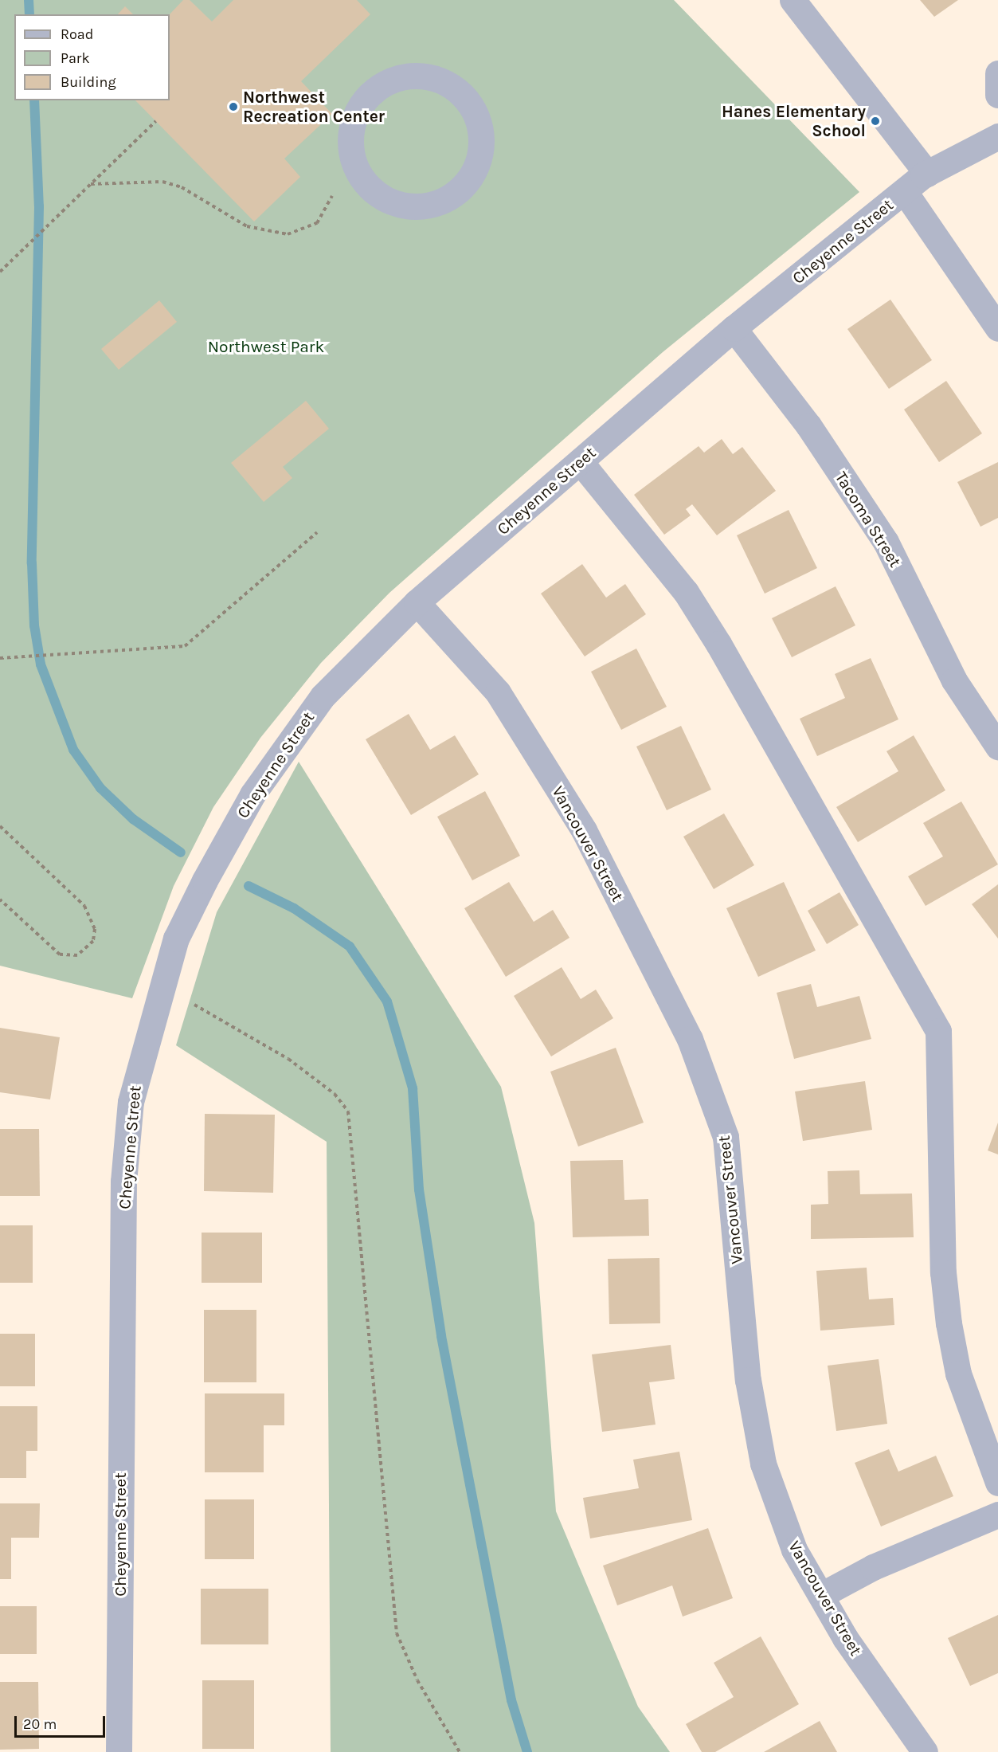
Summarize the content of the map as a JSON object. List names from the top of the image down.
{
  "streets": {
    "street": ["Cheyenne Street", "Tacoma Street", "Vancouver Street"]
  },
  "crossings": [
    ["Cheyenne Street", "Tacoma Street"],
    ["Cheyenne Street", "Vancouver Street"]
  ],
  "parks": ["Northwest Park"],
  "places": ["Northwest Recreation Center", "Hanes Elementary School"],
  "legend": ["Road", "Park", "Building"],
  "scale_bar": "20 m"
}
